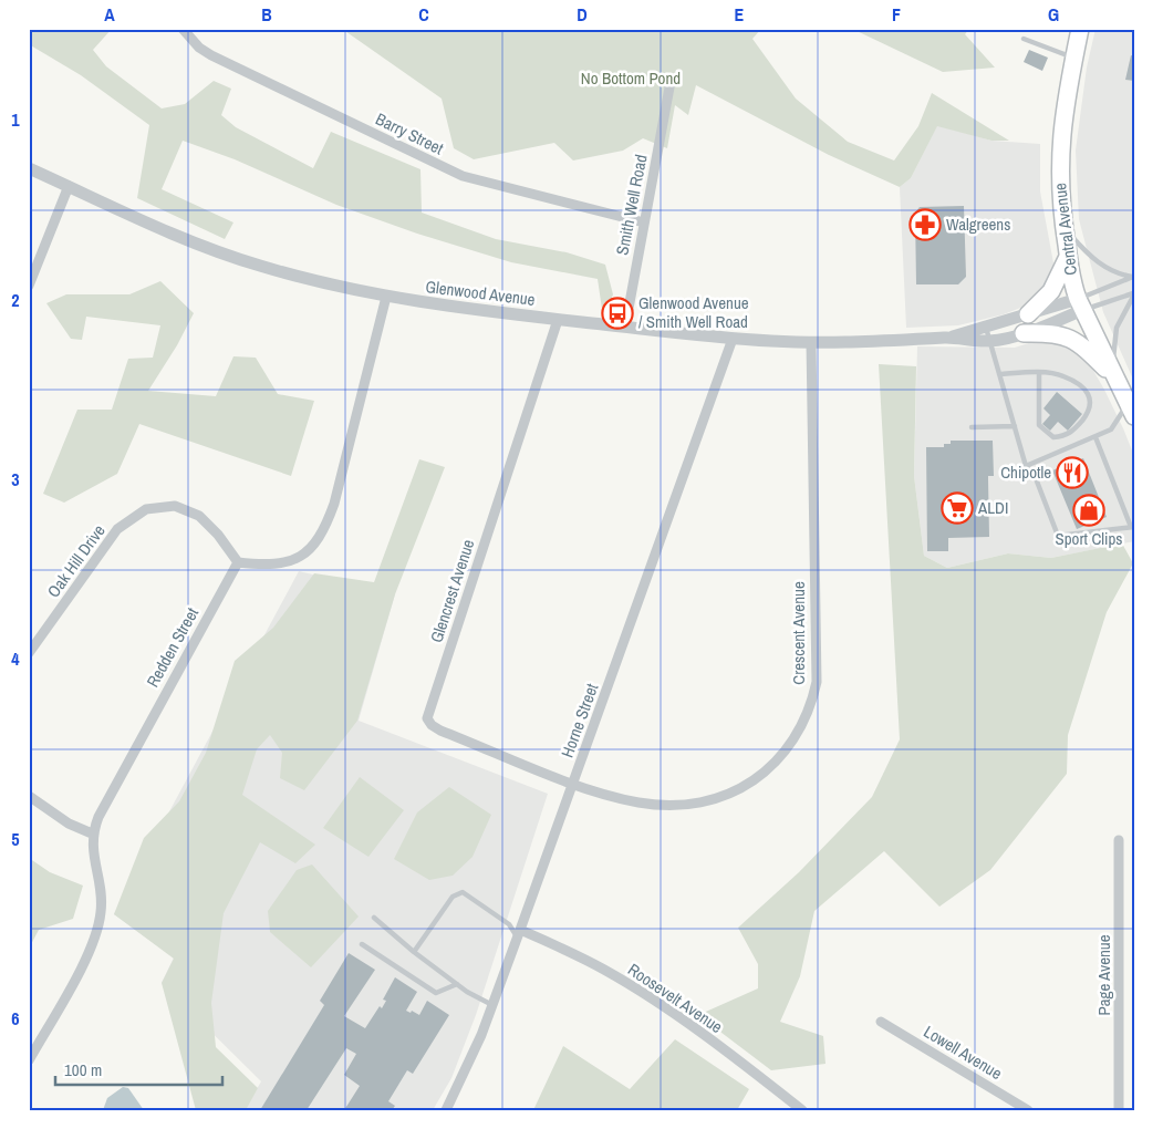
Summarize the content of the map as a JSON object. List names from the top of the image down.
{
  "streets": {
    "main road": ["Central Avenue"],
    "street": [
      "Barry Street",
      "Smith Well Road",
      "Glenwood Avenue",
      "Oak Hill Drive",
      "Glencrest Avenue",
      "Crescent Avenue",
      "Redden Street",
      "Horne Street",
      "Page Avenue",
      "Roosevelt Avenue",
      "Lowell Avenue"
    ]
  },
  "crossings": [
    ["Barry Street", "Smith Well Road"],
    ["Smith Well Road", "Glenwood Avenue"],
    ["Central Avenue", "Glenwood Avenue"],
    ["Glenwood Avenue", "Glencrest Avenue"],
    ["Glenwood Avenue", "Crescent Avenue"],
    ["Glenwood Avenue", "Horne Street"],
    ["Oak Hill Drive", "Redden Street"],
    ["Glencrest Avenue", "Crescent Avenue"],
    ["Glencrest Avenue", "Horne Street"],
    ["Crescent Avenue", "Horne Street"],
    ["Horne Street", "Roosevelt Avenue"]
  ],
  "parks": ["No Bottom Pond"],
  "places": {
    "pharmacy": ["Walgreens"],
    "bus stop": ["Glenwood Avenue / Smith Well Road"],
    "restaurant": ["Chipotle"],
    "supermarket": ["ALDI"],
    "shop": ["Sport Clips"]
  },
  "scale_bar": "100 m",
  "grid": {
    "columns": [
      "A",
      "B",
      "C",
      "D",
      "E",
      "F",
      "G"
    ],
    "rows": [
      "1",
      "2",
      "3",
      "4",
      "5",
      "6"
    ]
  }
}
